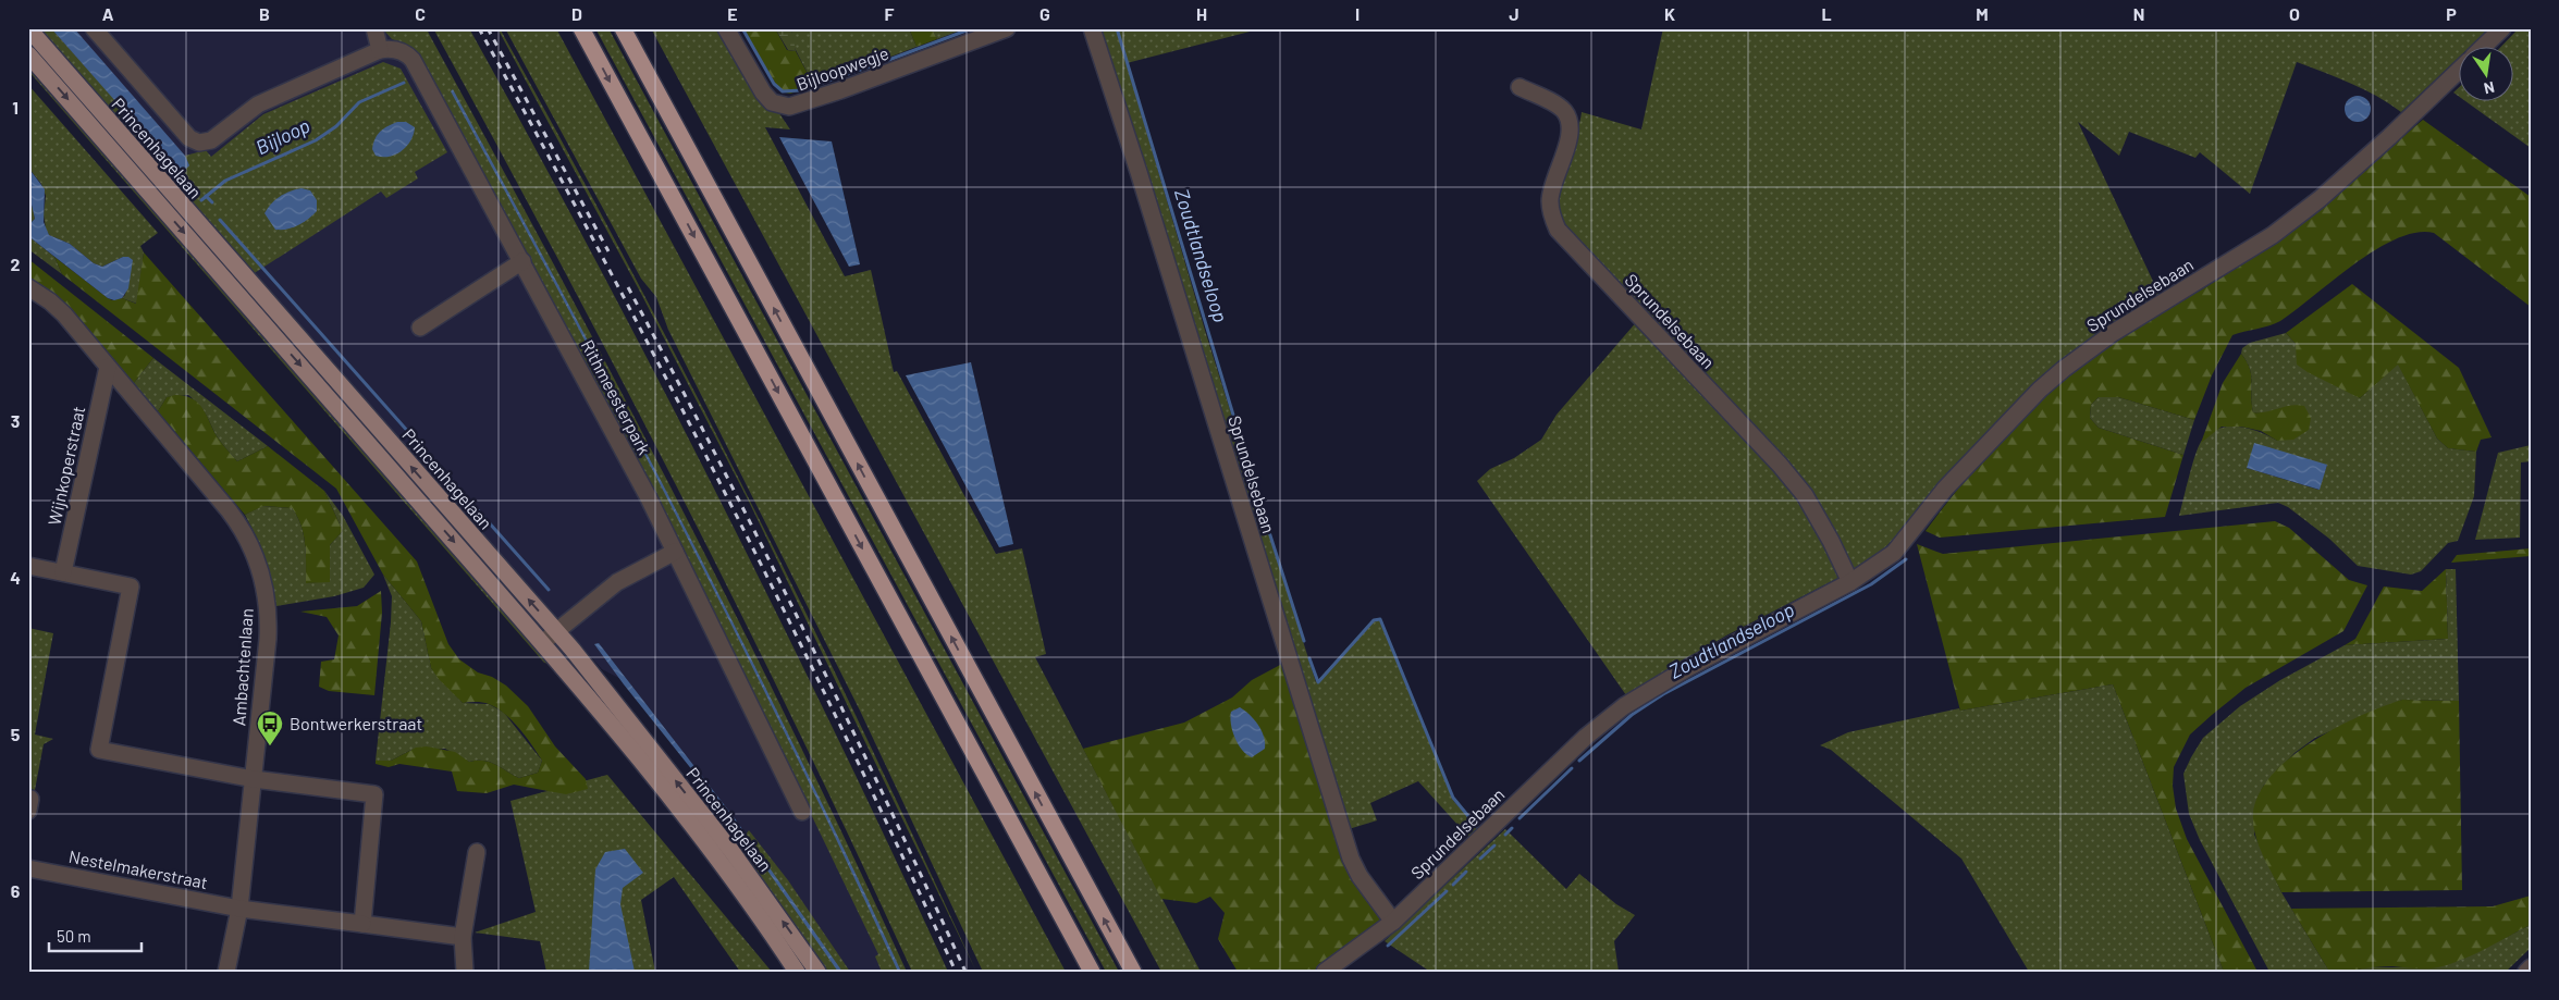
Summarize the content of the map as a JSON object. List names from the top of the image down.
{
  "streets": {
    "main road": ["Princenhagelaan"],
    "street": [
      "Bijloopwegje",
      "Sprundelsebaan",
      "Rithmeesterpark",
      "Wijnkoperstraat",
      "Ambachtenlaan",
      "Nestelmakerstraat"
    ]
  },
  "crossings": [
    ["Wijnkoperstraat", "Ambachtenlaan"],
    ["Ambachtenlaan", "Nestelmakerstraat"]
  ],
  "water": ["Bijloop", "Zoudtlandseloop"],
  "places": {
    "bus stop": ["Bontwerkerstraat"]
  },
  "scale_bar": "50 m",
  "north": "bottom",
  "grid": {
    "columns": [
      "A",
      "B",
      "C",
      "D",
      "E",
      "F",
      "G",
      "H",
      "I",
      "J",
      "K",
      "L",
      "M",
      "N",
      "O",
      "P"
    ],
    "rows": [
      "1",
      "2",
      "3",
      "4",
      "5",
      "6"
    ]
  }
}
